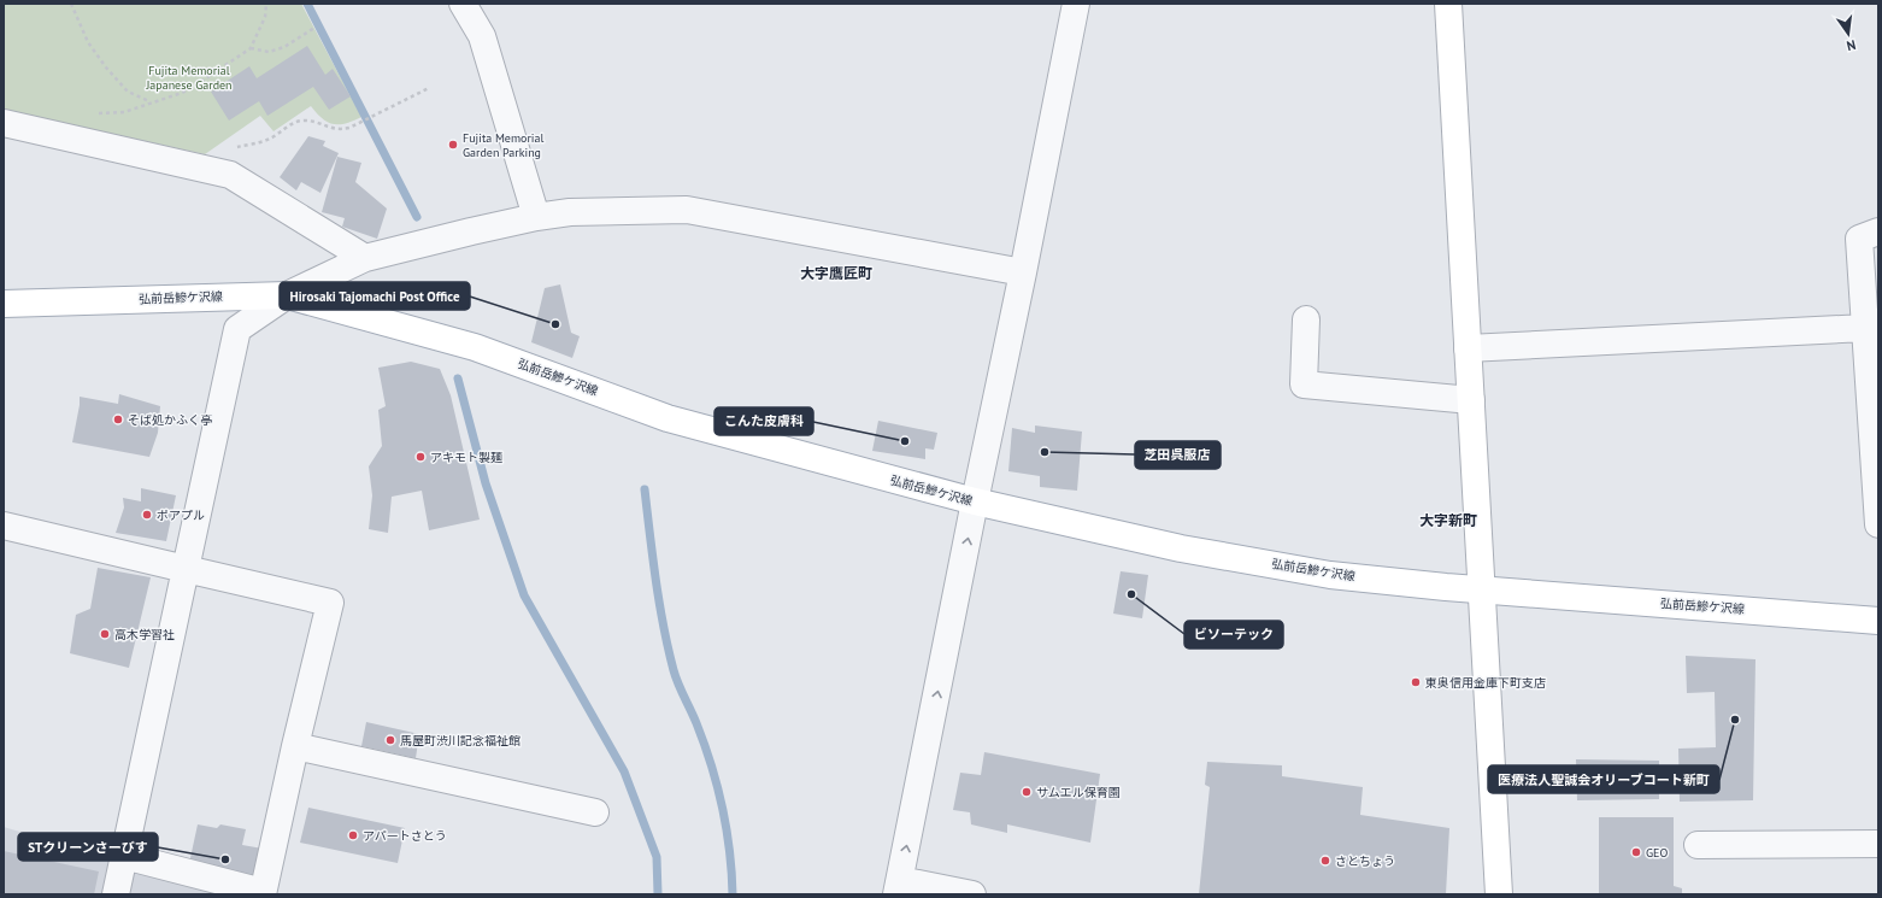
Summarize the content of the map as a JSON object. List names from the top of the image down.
{
  "streets": {
    "main road": ["弘前岳鰺ケ沢線"]
  },
  "districts": ["大字鷹匠町", "大字新町"],
  "parks": ["Fujita Memorial Japanese Garden"],
  "places": [
    "Fujita Memorial Garden Parking",
    "Hirosaki Tajomachi Post Office",
    "そば処かふく亭",
    "こんた皮膚科",
    "芝田呉服店",
    "アキモト製麺",
    "ポアプル",
    "ビソーテック",
    "高木学習社",
    "東奥信用金庫下町支店",
    "医療法人聖誠会オリーブコート新町",
    "馬屋町渋川記念福祉館",
    "サムエル保育園",
    "アパートさとう",
    "GEO",
    "STクリーンさーびす",
    "さとちょう"
  ],
  "north": "bottom"
}
